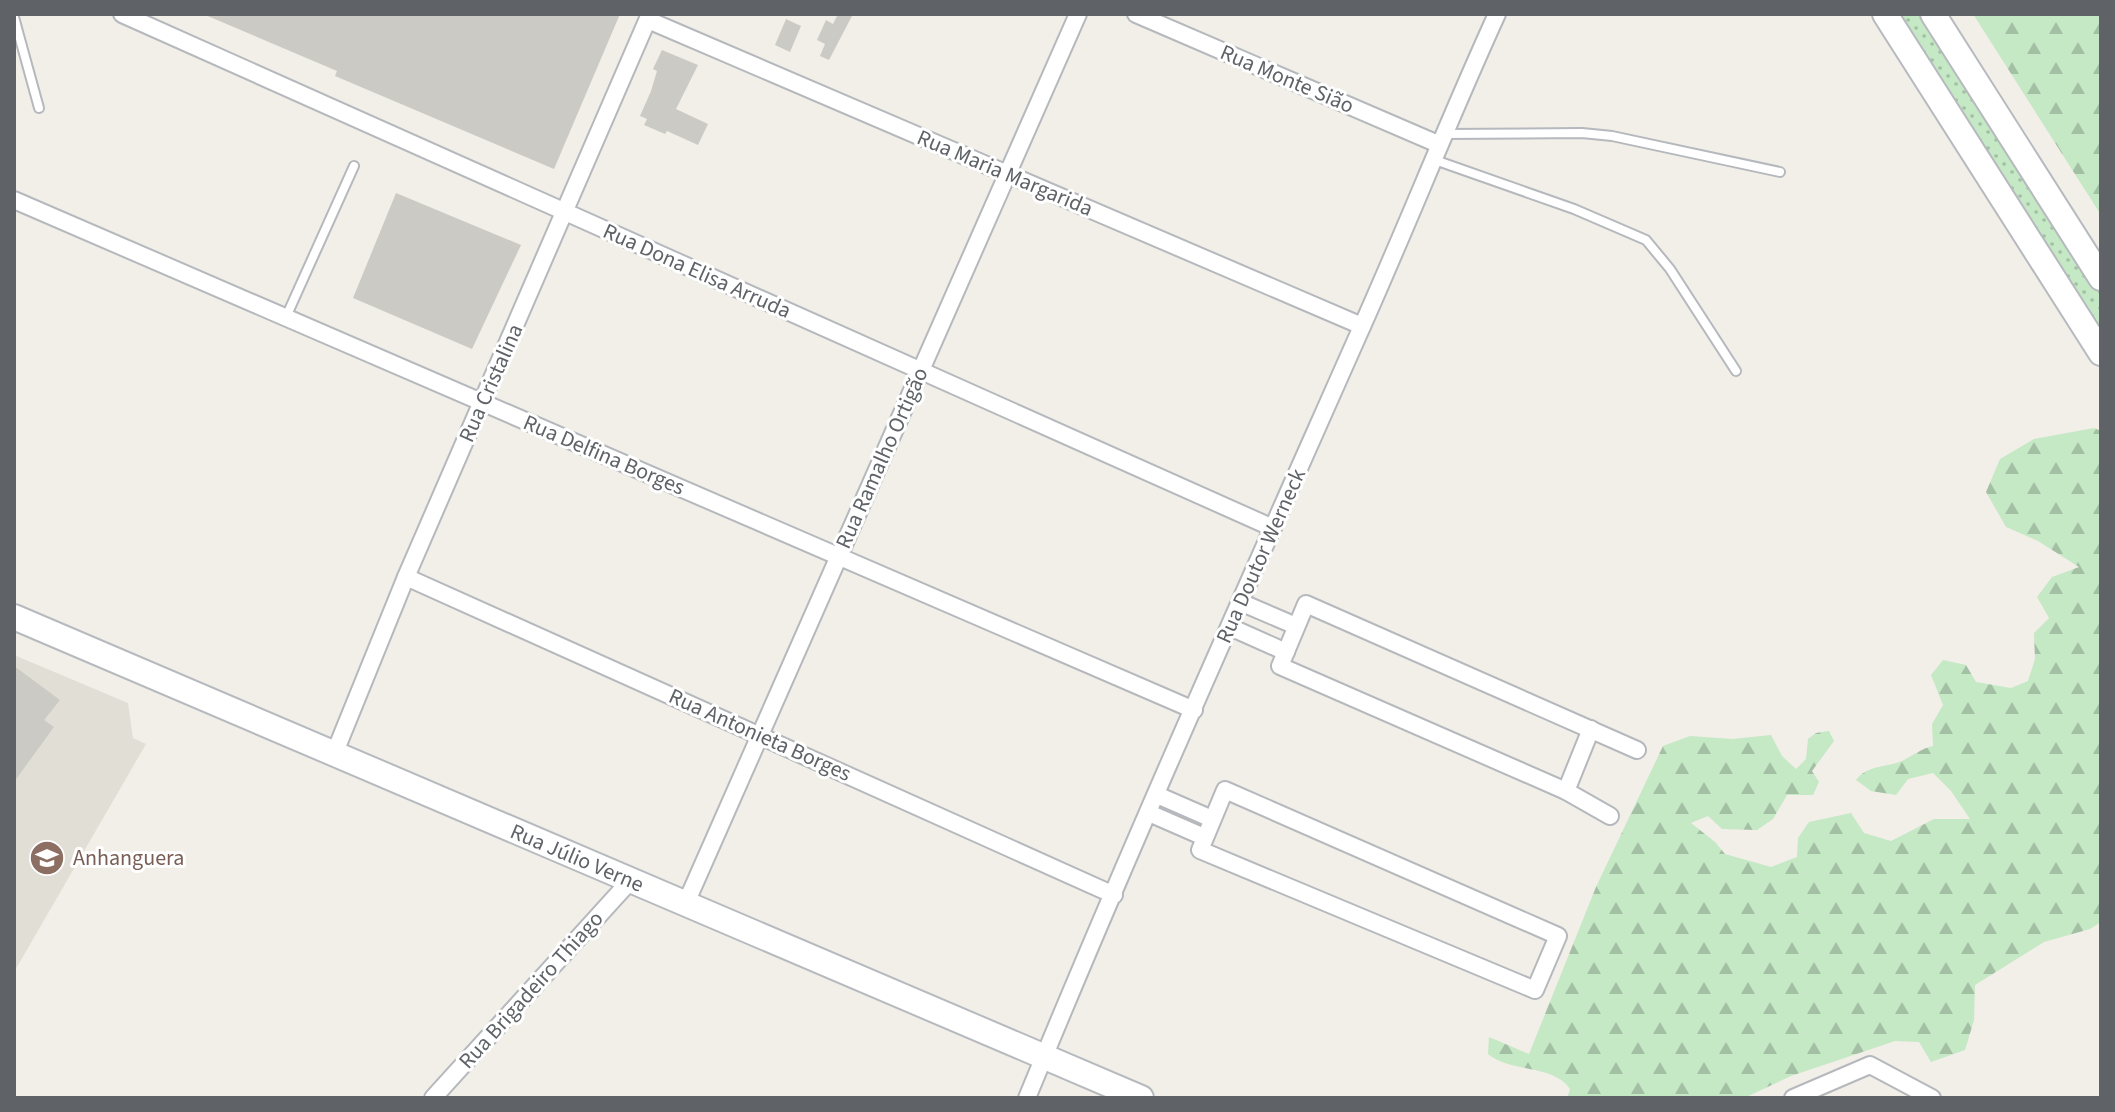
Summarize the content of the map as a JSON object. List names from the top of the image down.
{
  "streets": {
    "street": [
      "Rua Monte Sião",
      "Rua Maria Margarida",
      "Rua Dona Elisa Arruda",
      "Rua Cristalina",
      "Rua Delfina Borges",
      "Rua Ramalho Ortigão",
      "Rua Doutor Werneck",
      "Rua Antonieta Borges",
      "Rua Júlio Verne",
      "Rua Brigadeiro Thiago"
    ]
  },
  "crossings": [
    ["Rua Monte Sião", "Rua Doutor Werneck"],
    ["Rua Maria Margarida", "Rua Cristalina"],
    ["Rua Maria Margarida", "Rua Ramalho Ortigão"],
    ["Rua Maria Margarida", "Rua Doutor Werneck"],
    ["Rua Dona Elisa Arruda", "Rua Cristalina"],
    ["Rua Dona Elisa Arruda", "Rua Ramalho Ortigão"],
    ["Rua Dona Elisa Arruda", "Rua Doutor Werneck"],
    ["Rua Cristalina", "Rua Delfina Borges"],
    ["Rua Cristalina", "Rua Antonieta Borges"],
    ["Rua Cristalina", "Rua Júlio Verne"],
    ["Rua Delfina Borges", "Rua Ramalho Ortigão"],
    ["Rua Delfina Borges", "Rua Doutor Werneck"],
    ["Rua Ramalho Ortigão", "Rua Antonieta Borges"],
    ["Rua Ramalho Ortigão", "Rua Júlio Verne"],
    ["Rua Doutor Werneck", "Rua Antonieta Borges"],
    ["Rua Doutor Werneck", "Rua Júlio Verne"],
    ["Rua Júlio Verne", "Rua Brigadeiro Thiago"]
  ],
  "places": {
    "school or university": ["Anhanguera"]
  }
}
